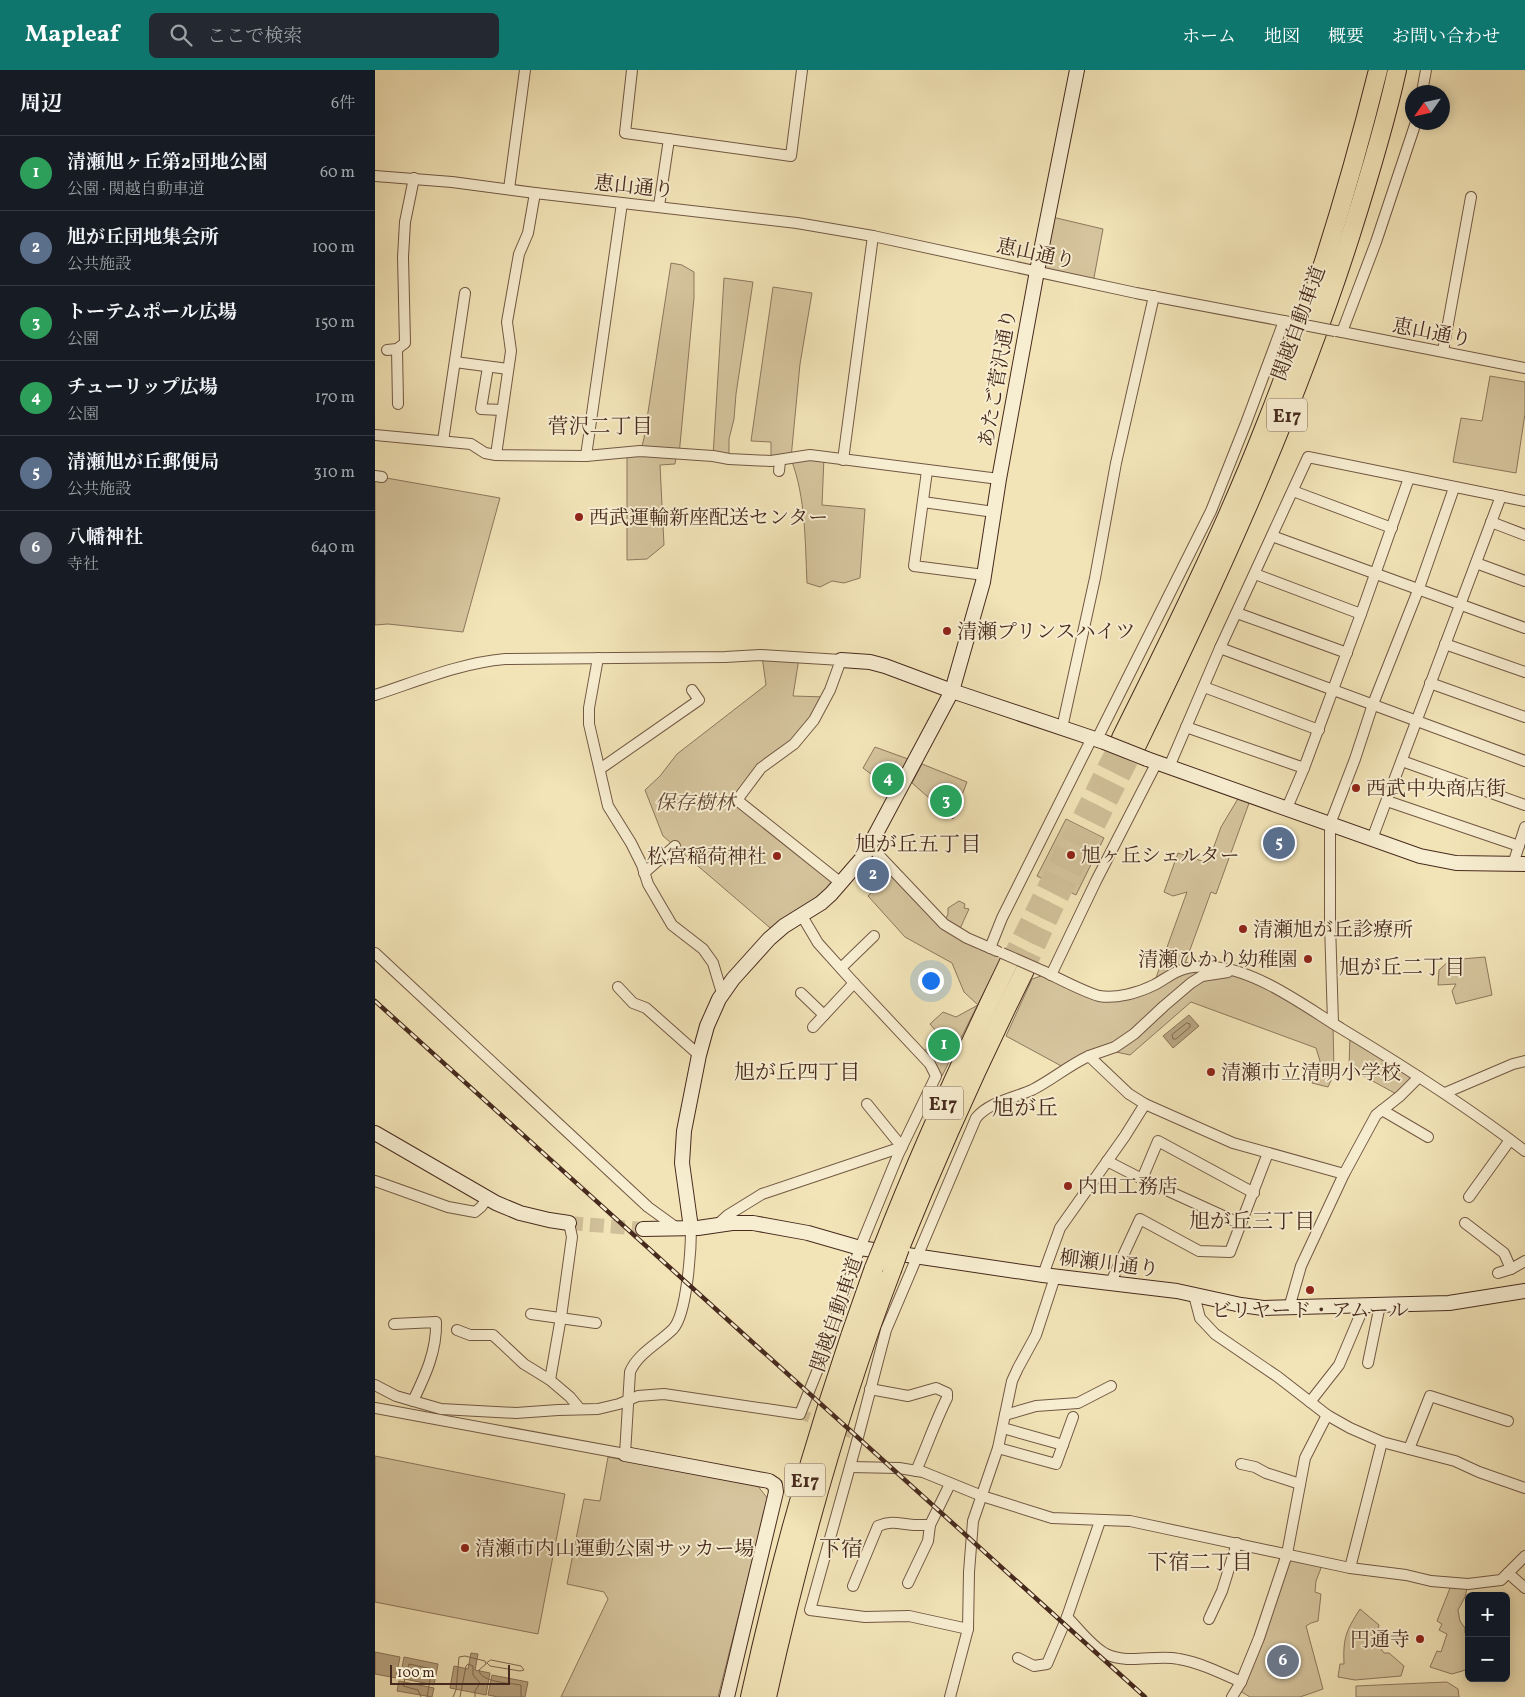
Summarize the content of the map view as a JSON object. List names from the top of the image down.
{
  "streets": {
    "highway": ["関越自動車道", "E17"],
    "street": ["恵山通り", "あたご菅沢通り", "柳瀬川通り"]
  },
  "crossings": [
    ["恵山通り", "あたご菅沢通り"],
    ["あたご菅沢通り", "柳瀬川通り"]
  ],
  "districts": [
    "菅沢二丁目",
    "旭が丘五丁目",
    "旭が丘二丁目",
    "旭が丘四丁目",
    "旭が丘",
    "旭が丘三丁目",
    "下宿",
    "下宿二丁目"
  ],
  "parks": ["保存樹林"],
  "places": [
    "西武運輸新座配送センター",
    "清瀬プリンスハイツ",
    "西武中央商店街",
    "旭ヶ丘シェルター",
    "松宮稲荷神社",
    "清瀬旭が丘診療所",
    "清瀬ひかり幼稚園",
    "清瀬市立清明小学校",
    "内田工務店",
    "ビリヤード・アムール",
    "清瀬市内山運動公園サッカー場",
    "円通寺"
  ],
  "scale_bar": "100 m",
  "north": "bottom left",
  "page": {
    "header": "Mapleaf",
    "search": "ここで検索",
    "nav": [
      "ホーム",
      "地図",
      "概要",
      "お問い合わせ"
    ],
    "heading": ["周辺", "6件"],
    "list": [
      {
        "mark": "1",
        "name": "清瀬旭ヶ丘第2団地公園",
        "note": "公園 · 関越自動車道",
        "value": "60 m"
      },
      {
        "mark": "2",
        "name": "旭が丘団地集会所",
        "note": "公共施設",
        "value": "100 m"
      },
      {
        "mark": "3",
        "name": "トーテムポール広場",
        "note": "公園",
        "value": "150 m"
      },
      {
        "mark": "4",
        "name": "チューリップ広場",
        "note": "公園",
        "value": "170 m"
      },
      {
        "mark": "5",
        "name": "清瀬旭が丘郵便局",
        "note": "公共施設",
        "value": "310 m"
      },
      {
        "mark": "6",
        "name": "八幡神社",
        "note": "寺社",
        "value": "640 m"
      }
    ],
    "pins": [
      "4",
      "3",
      "5",
      "2",
      "1",
      "6"
    ],
    "map_buttons": ["+", "−"],
    "scale": "100 m"
  }
}
